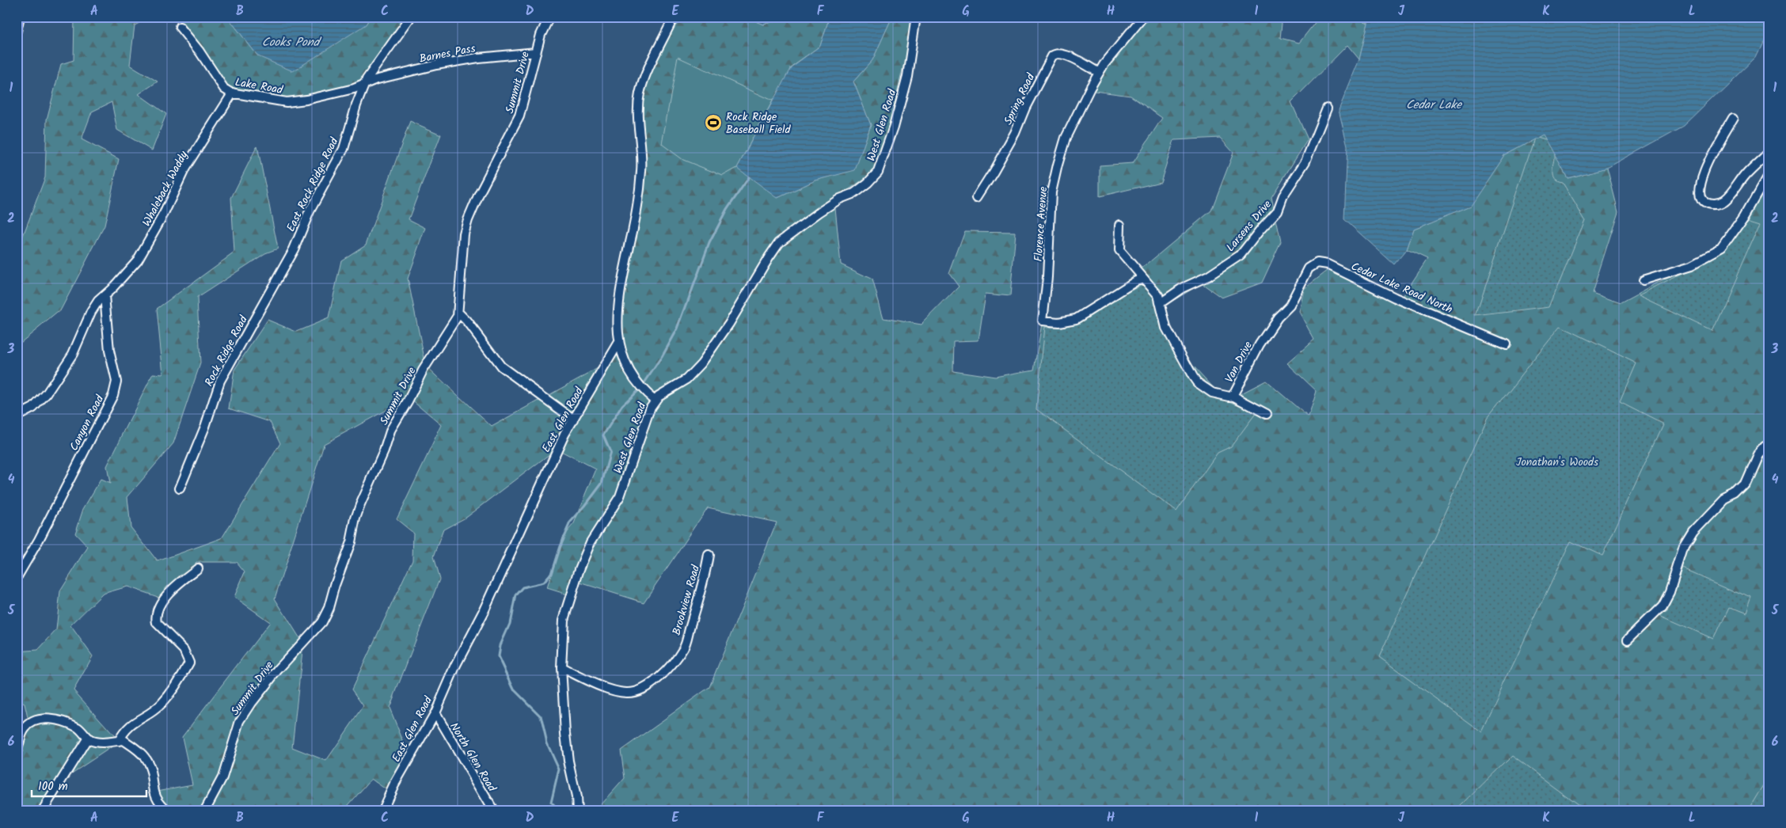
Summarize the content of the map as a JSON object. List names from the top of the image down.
{
  "streets": {
    "street": [
      "Barnes Pass",
      "Summit Drive",
      "Lake Road",
      "Spring Road",
      "West Glen Road",
      "East Rock Ridge Road",
      "Whaleback Waddy",
      "Florence Avenue",
      "Larsens Drive",
      "Cedar Lake Road North",
      "Rock Ridge Road",
      "Van Drive",
      "East Glen Road",
      "Canyon Road",
      "Brookview Road",
      "North Glen Road"
    ]
  },
  "crossings": [
    ["Barnes Pass", "Summit Drive"],
    ["Barnes Pass", "Lake Road"],
    ["Barnes Pass", "East Rock Ridge Road"],
    ["Lake Road", "East Rock Ridge Road"],
    ["Lake Road", "Whaleback Waddy"],
    ["Spring Road", "Florence Avenue"],
    ["West Glen Road", "Brookview Road"],
    ["East Rock Ridge Road", "Rock Ridge Road"],
    ["Whaleback Waddy", "Canyon Road"],
    ["Florence Avenue", "Van Drive"],
    ["Larsens Drive", "Van Drive"],
    ["Cedar Lake Road North", "Van Drive"],
    ["East Glen Road", "North Glen Road"]
  ],
  "water": ["Cooks Pond", "Cedar Lake"],
  "parks": ["Jonathan's Woods"],
  "places": {
    "sports": ["Rock Ridge Baseball Field"]
  },
  "scale_bar": "100 m",
  "grid": {
    "columns": [
      "A",
      "B",
      "C",
      "D",
      "E",
      "F",
      "G",
      "H",
      "I",
      "J",
      "K",
      "L"
    ],
    "rows": [
      "1",
      "2",
      "3",
      "4",
      "5",
      "6"
    ]
  }
}
